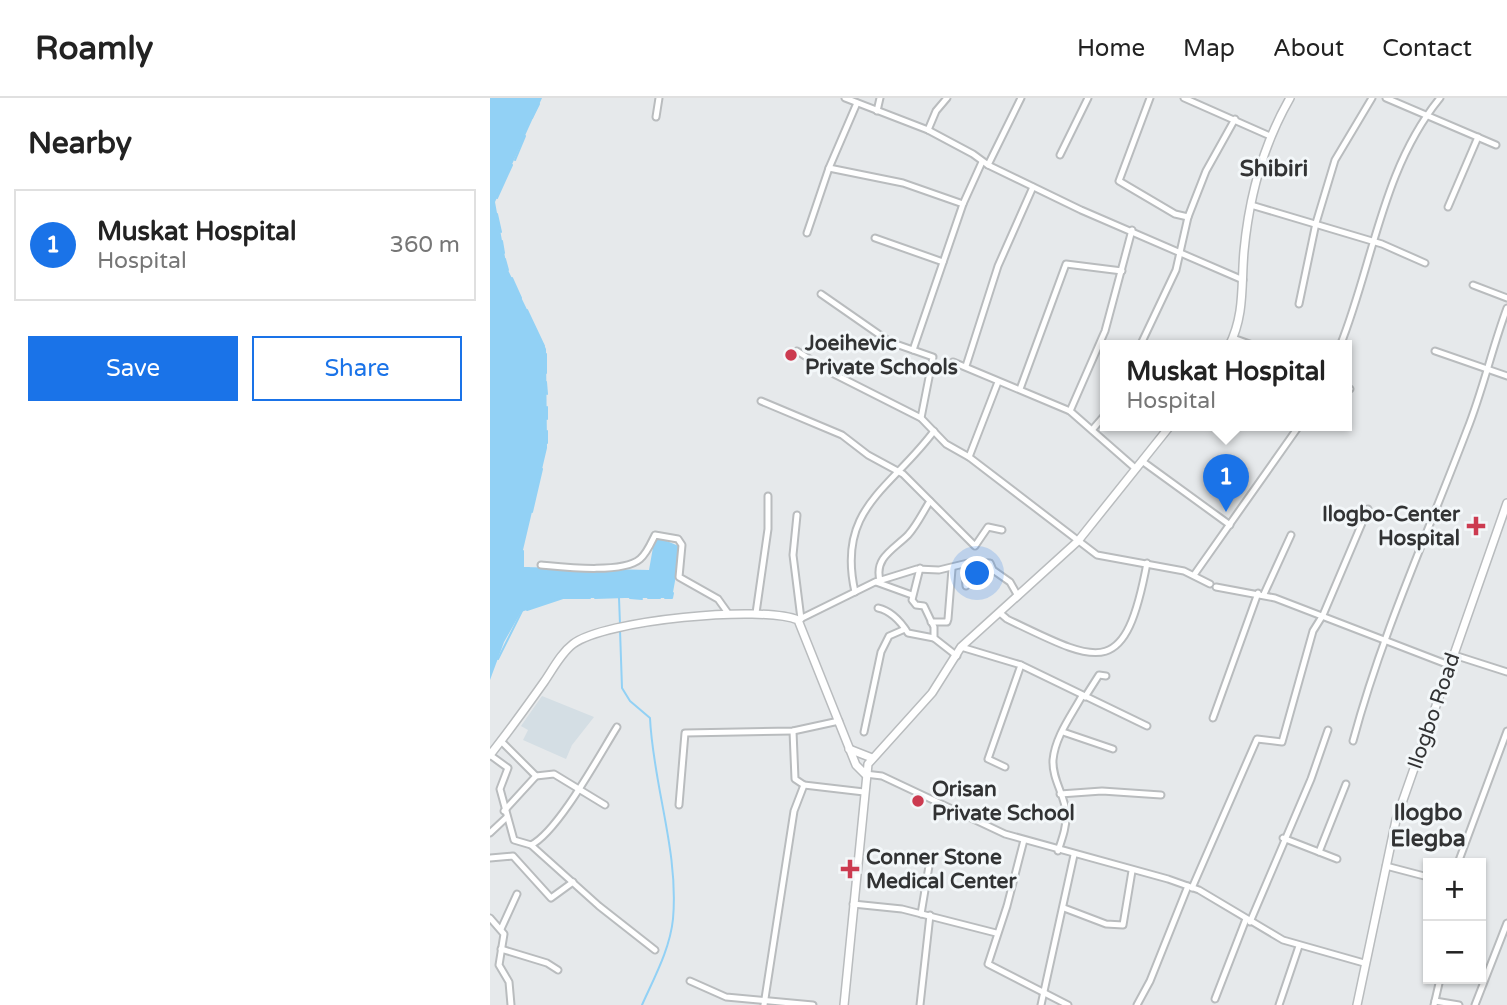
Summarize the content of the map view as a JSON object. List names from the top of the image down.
{
  "streets": {
    "main road": ["Ilogbo Road"]
  },
  "districts": ["Shibiri", "Ilogbo Elegba"],
  "places": {
    "other": ["Joeihevic Private Schools", "Orisan Private School"],
    "health": ["Ilogbo-Center Hospital", "Conner Stone Medical Center"]
  },
  "page": {
    "header": "Roamly",
    "nav": [
      "Home",
      "Map",
      "About",
      "Contact"
    ],
    "heading": "Nearby",
    "list": [
      {
        "mark": "1",
        "name": "Muskat Hospital",
        "note": "Hospital",
        "value": "360 m"
      }
    ],
    "buttons": ["Save", "Share"],
    "popup": ["Muskat Hospital", "Hospital"],
    "pins": "1",
    "map_buttons": ["+", "−"]
  }
}
